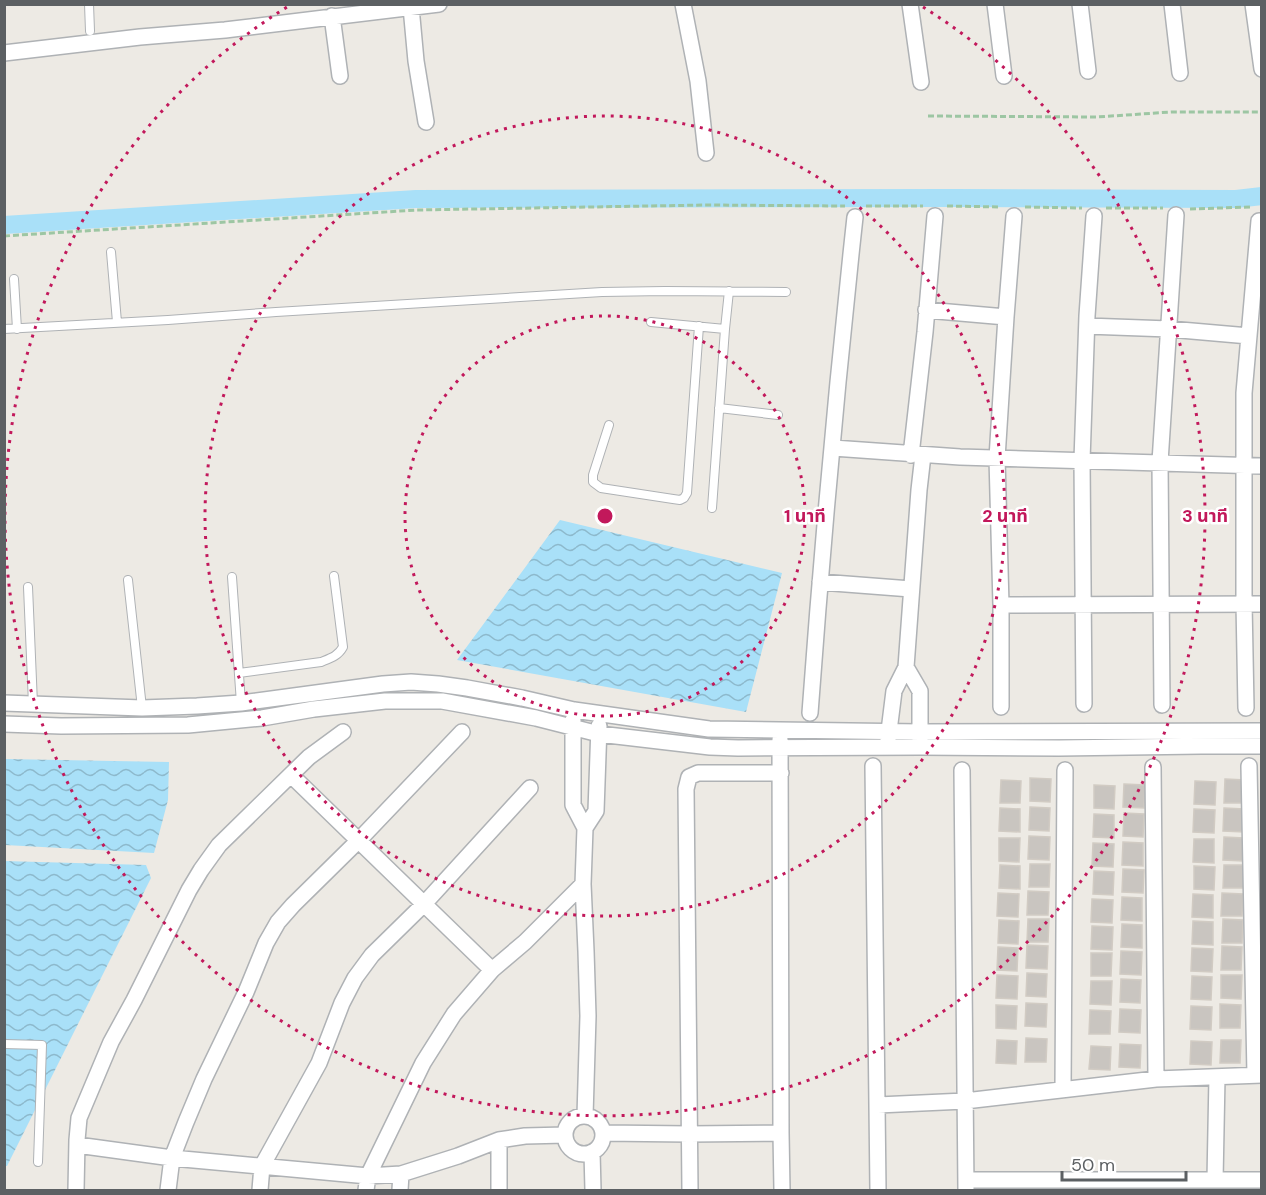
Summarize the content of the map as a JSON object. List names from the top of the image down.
{
  "scale_bar": "50 m",
  "rings": ["1 นาที", "2 นาที", "3 นาที"]
}
